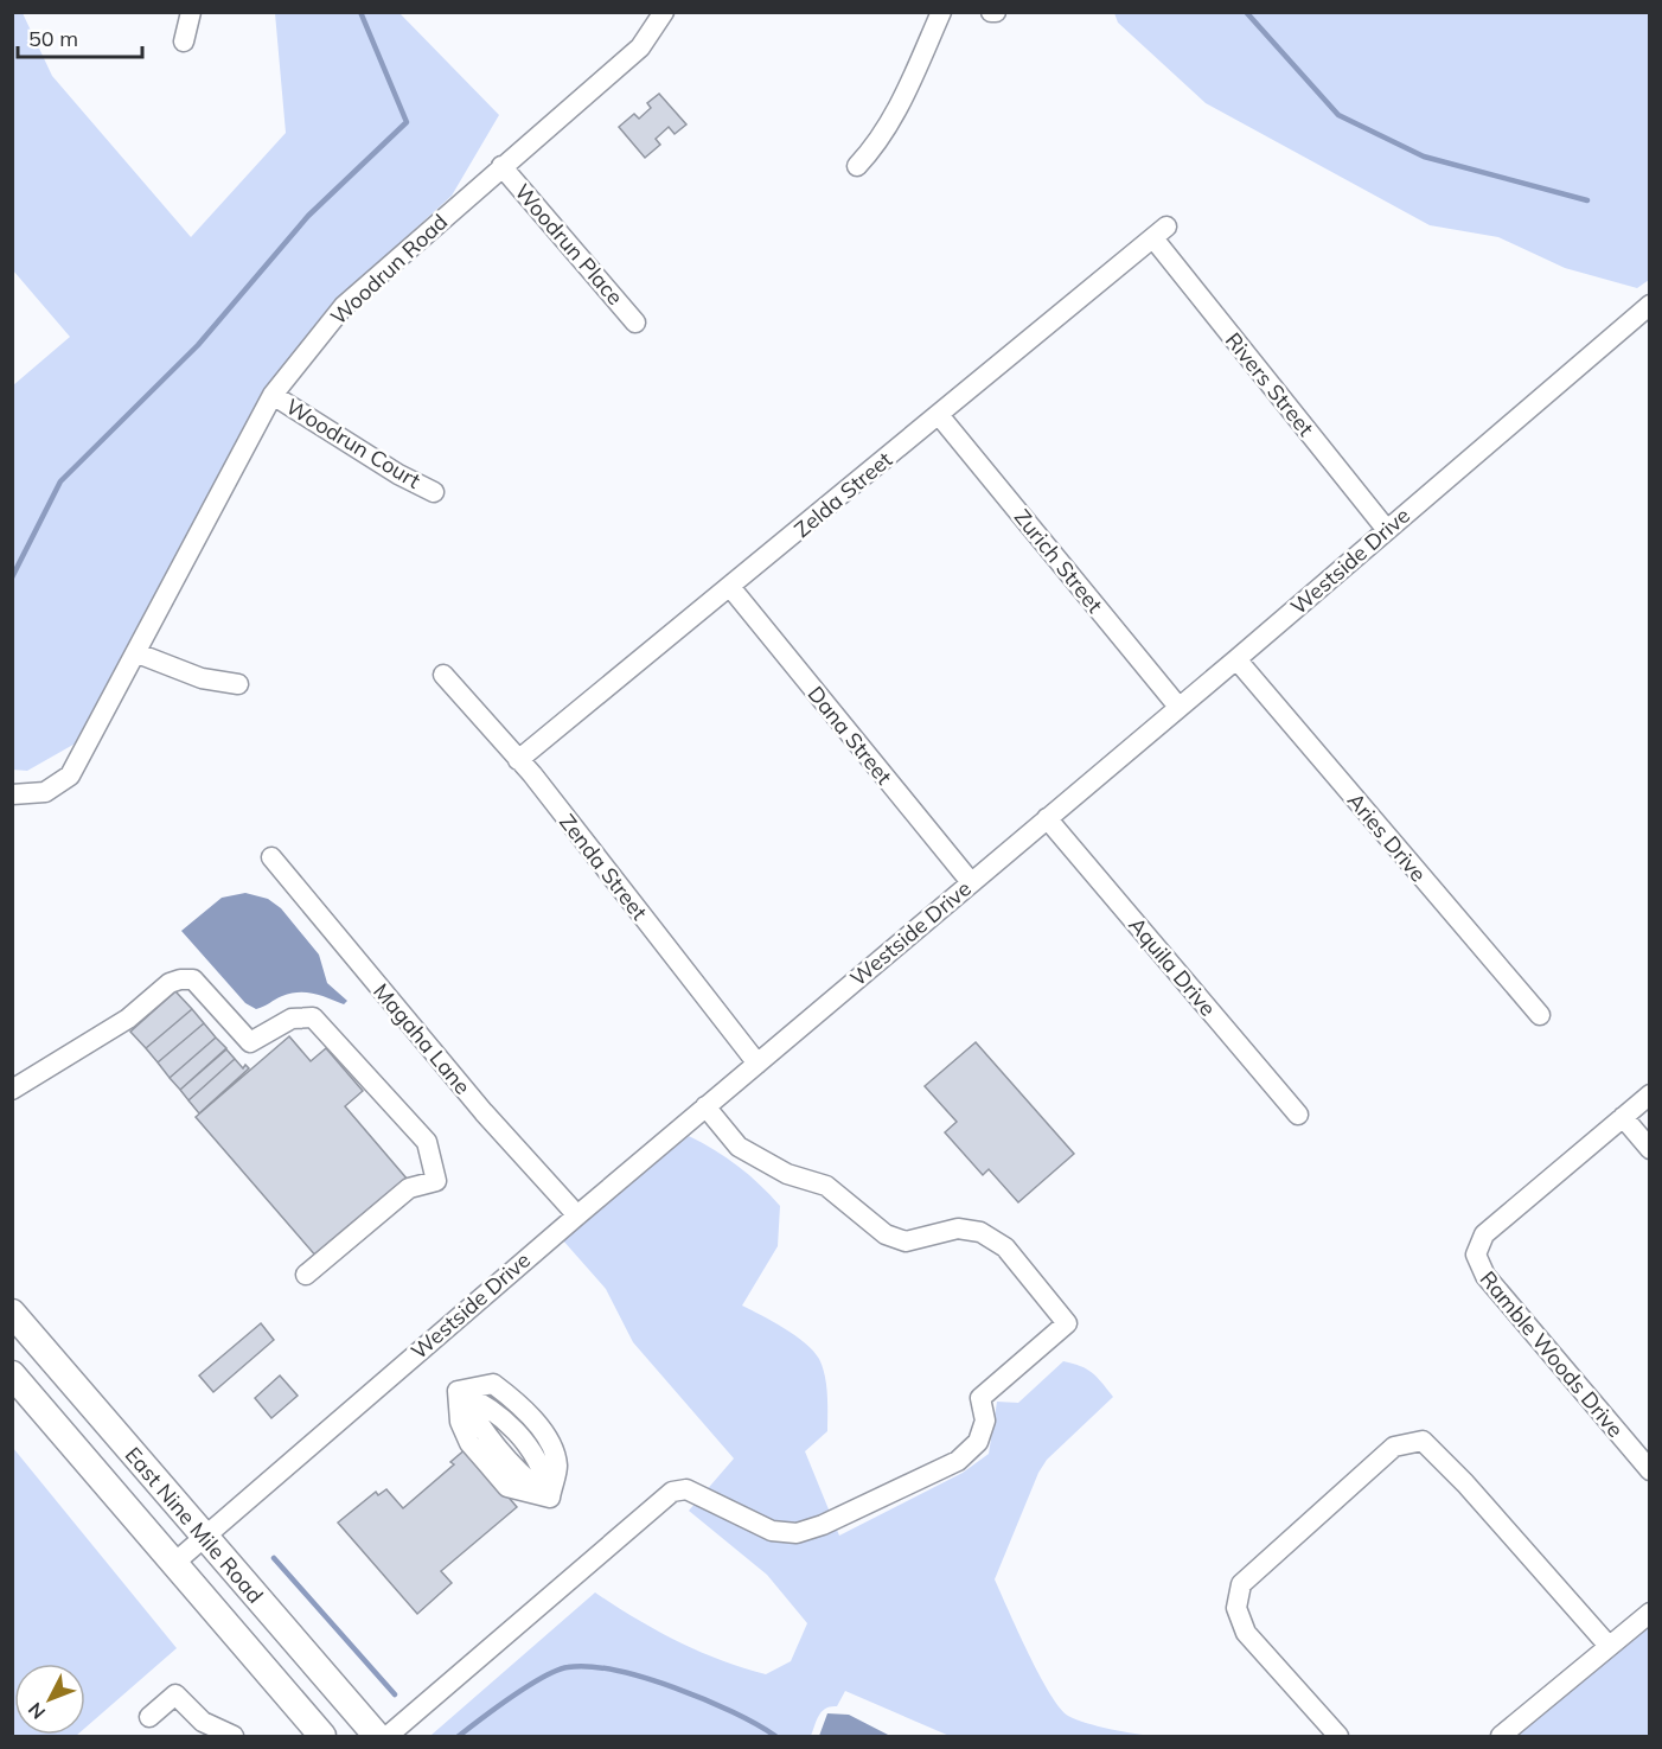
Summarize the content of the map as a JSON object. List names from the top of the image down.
{
  "streets": {
    "main road": ["East Nine Mile Road"],
    "street": [
      "Woodrun Place",
      "Woodrun Road",
      "Rivers Street",
      "Woodrun Court",
      "Zelda Street",
      "Zurich Street",
      "Westside Drive",
      "Dana Street",
      "Aries Drive",
      "Zenda Street",
      "Aquila Drive",
      "Magaha Lane",
      "Ramble Woods Drive"
    ]
  },
  "crossings": [
    ["Woodrun Place", "Woodrun Road"],
    ["Woodrun Road", "Woodrun Court"],
    ["Rivers Street", "Zelda Street"],
    ["Rivers Street", "Westside Drive"],
    ["Zelda Street", "Zurich Street"],
    ["Zelda Street", "Dana Street"],
    ["Zelda Street", "Zenda Street"],
    ["Zurich Street", "Westside Drive"],
    ["Westside Drive", "Dana Street"],
    ["Westside Drive", "Aries Drive"],
    ["Westside Drive", "Zenda Street"],
    ["Westside Drive", "Aquila Drive"],
    ["Westside Drive", "Magaha Lane"],
    ["Westside Drive", "East Nine Mile Road"]
  ],
  "scale_bar": "50 m",
  "north": "bottom left"
}
